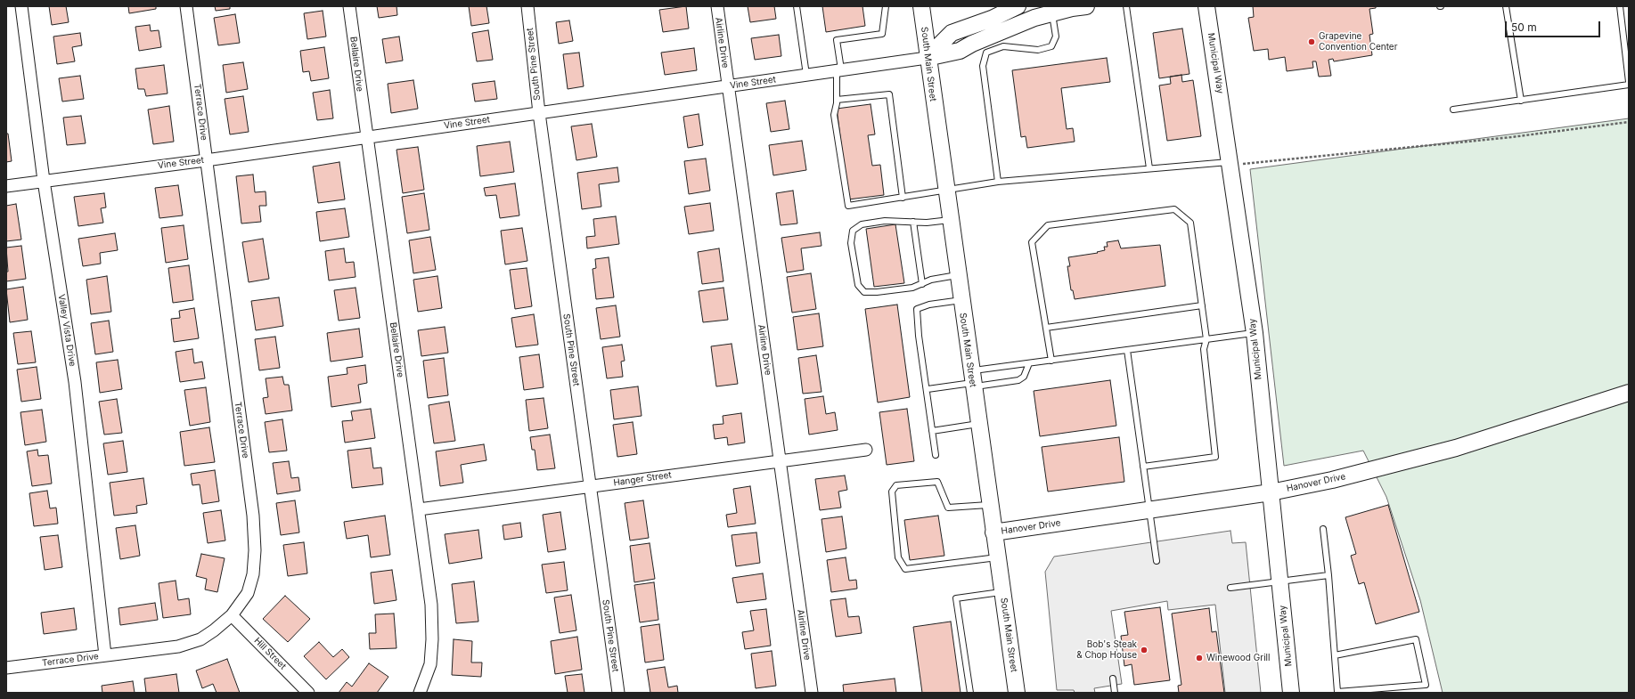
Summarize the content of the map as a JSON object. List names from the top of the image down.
{
  "streets": {
    "street": [
      "Airline Drive",
      "Municipal Way",
      "Bellaire Drive",
      "South Pine Street",
      "South Main Street",
      "Vine Street",
      "Terrace Drive",
      "Valley Vista Drive",
      "Hanger Street",
      "Hanover Drive",
      "Hill Street"
    ]
  },
  "crossings": [
    ["Airline Drive", "Vine Street"],
    ["Airline Drive", "Hanger Street"],
    ["Municipal Way", "Hanover Drive"],
    ["Bellaire Drive", "Vine Street"],
    ["Bellaire Drive", "Hanger Street"],
    ["South Pine Street", "Vine Street"],
    ["South Pine Street", "Hanger Street"],
    ["South Main Street", "Vine Street"],
    ["South Main Street", "Hanover Drive"],
    ["Vine Street", "Terrace Drive"],
    ["Vine Street", "Valley Vista Drive"],
    ["Terrace Drive", "Valley Vista Drive"],
    ["Terrace Drive", "Hill Street"]
  ],
  "places": ["Grapevine Convention Center", "Bob's Steak & Chop House", "Winewood Grill"],
  "scale_bar": "50 m"
}
